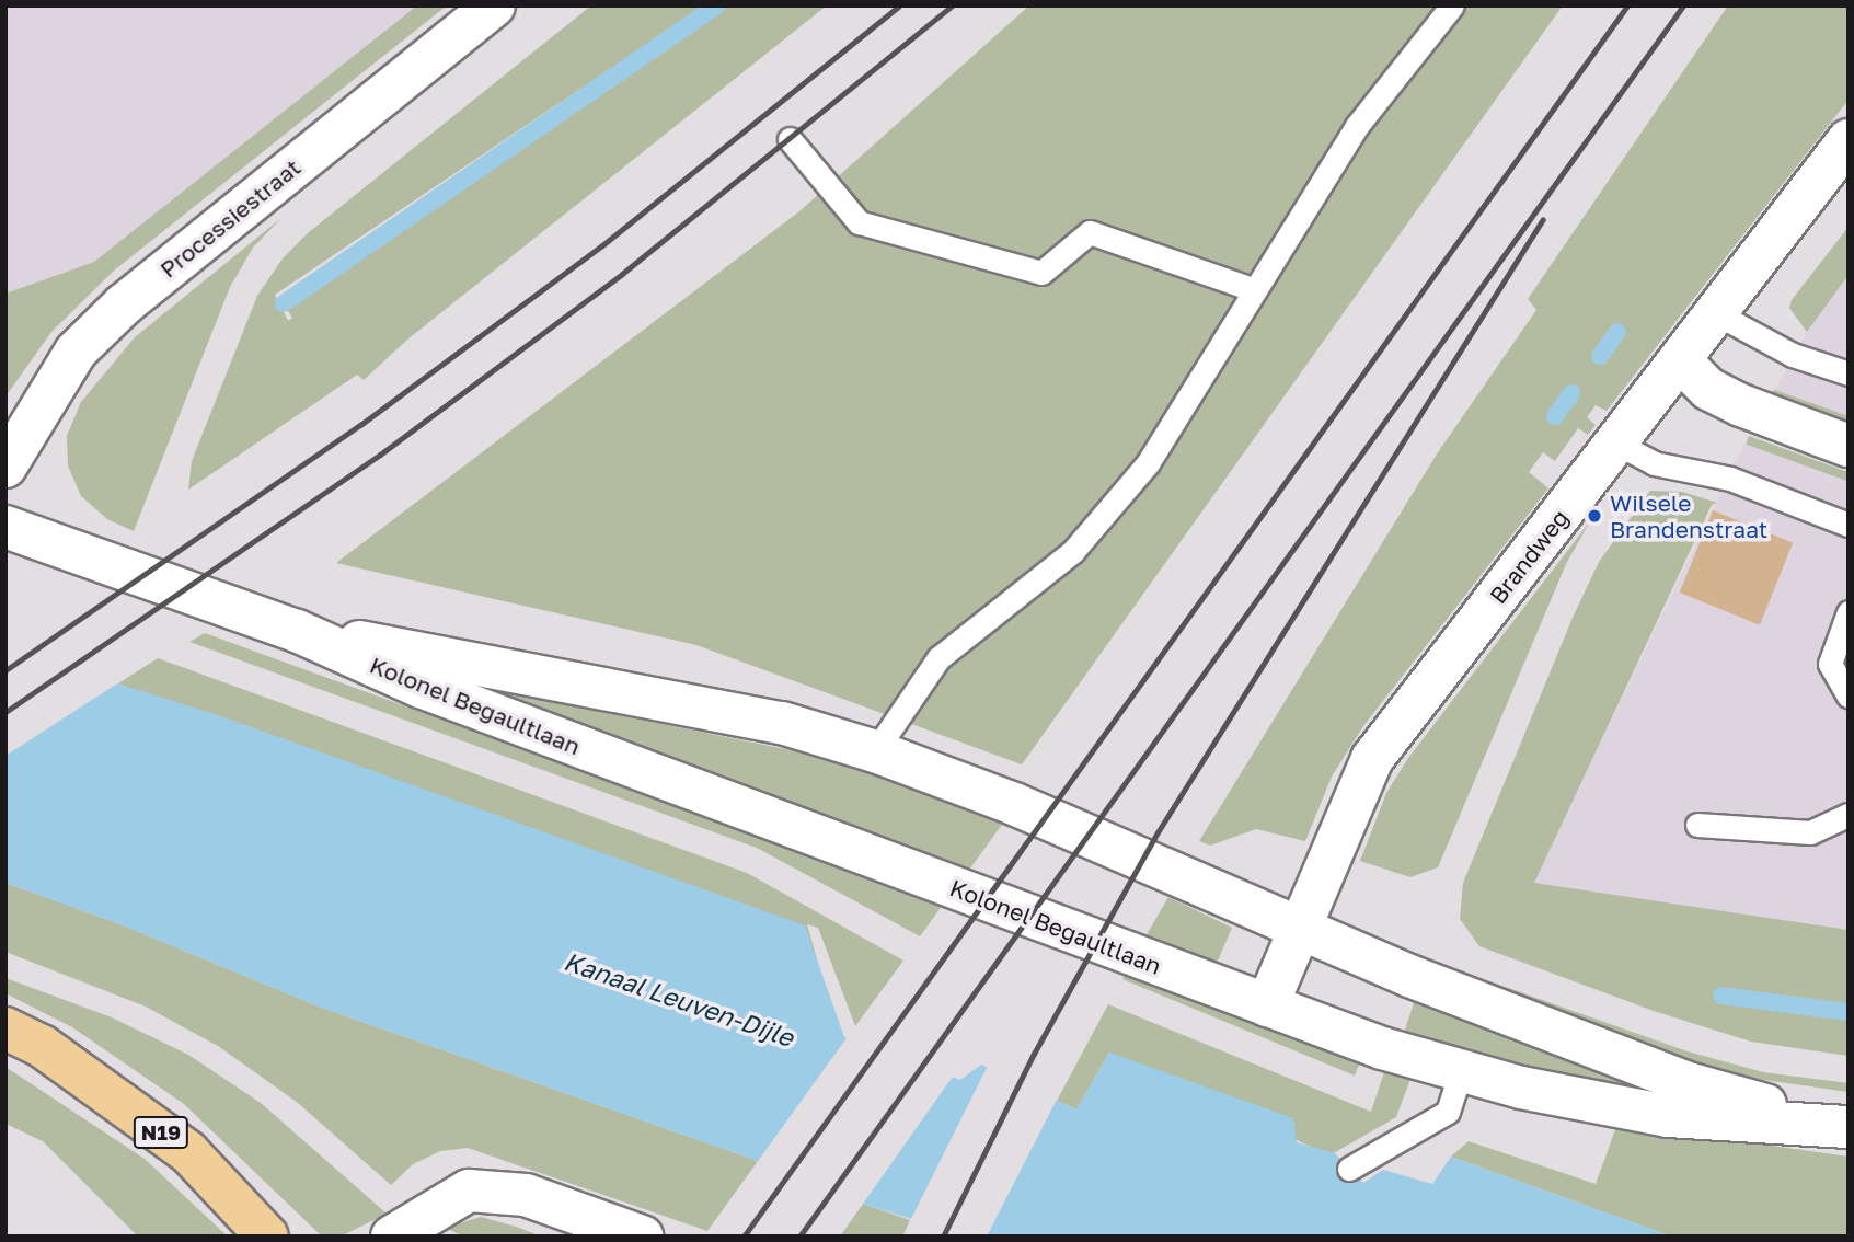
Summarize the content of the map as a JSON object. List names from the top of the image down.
{
  "streets": {
    "main road": ["N19"],
    "street": ["Processiestraat", "Brandweg", "Kolonel Begaultlaan"]
  },
  "crossings": [
    ["Brandweg", "Kolonel Begaultlaan"]
  ],
  "water": ["Kanaal Leuven-Dijle"],
  "places": ["Wilsele Brandenstraat"]
}
